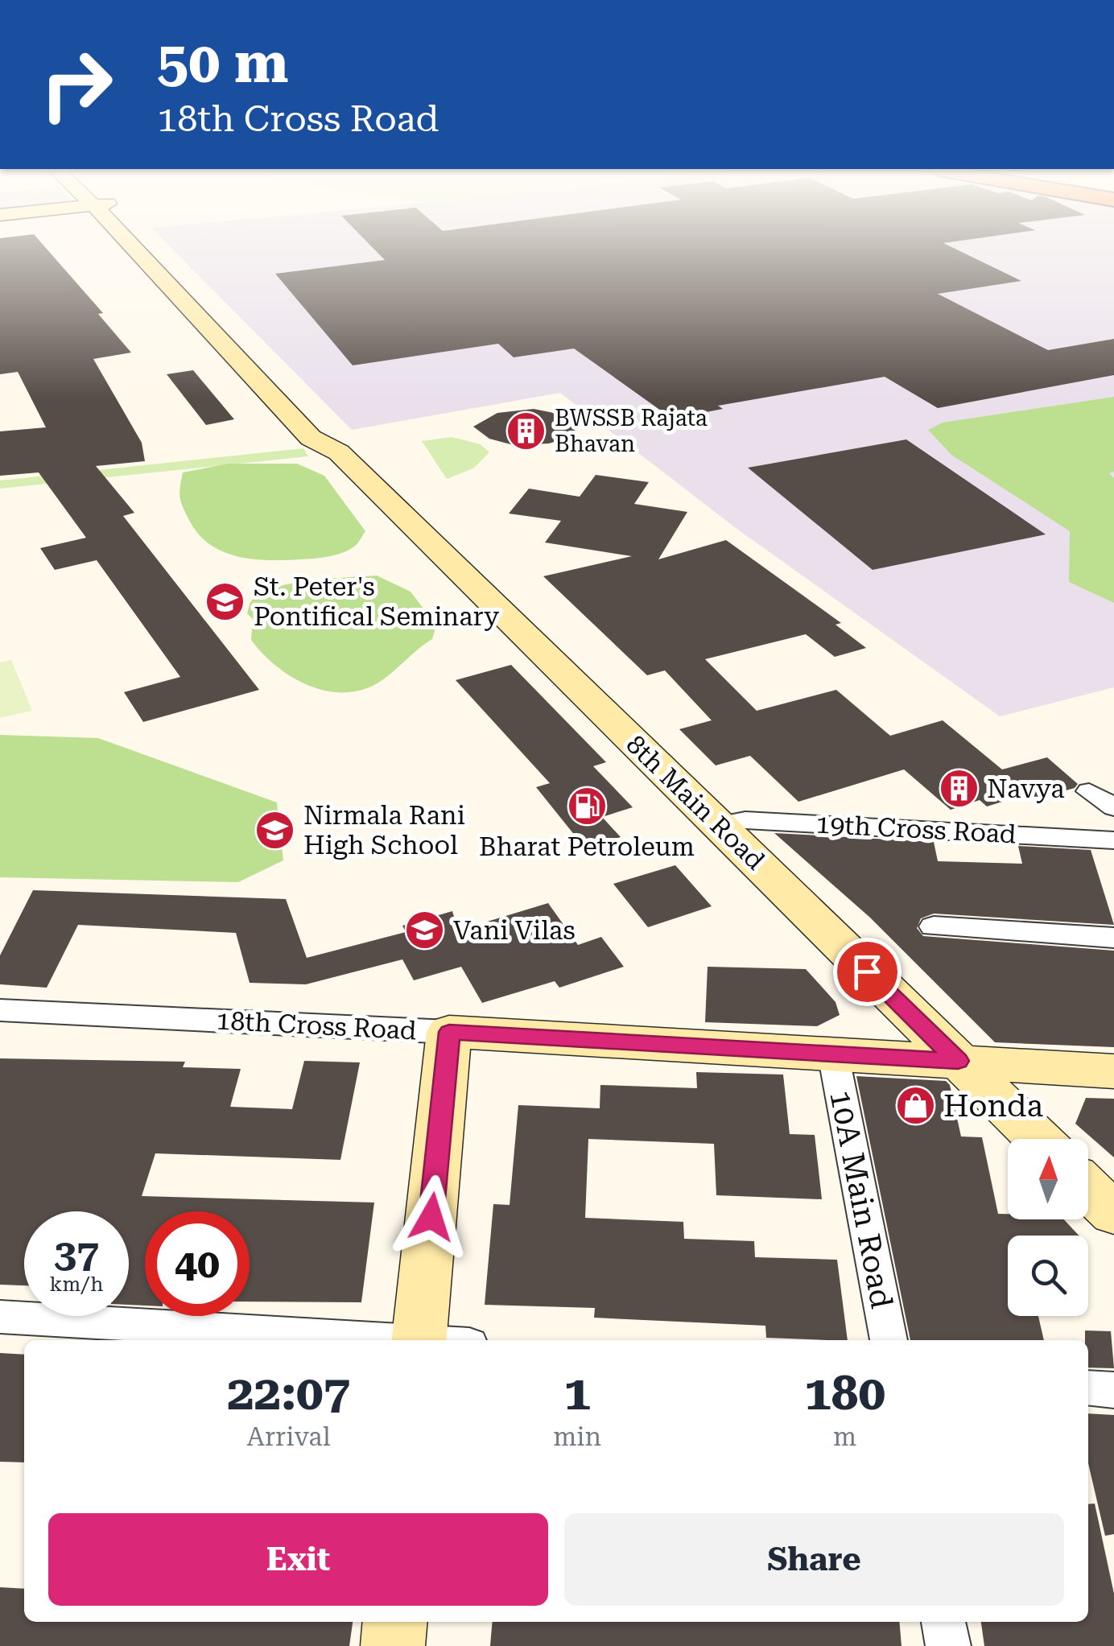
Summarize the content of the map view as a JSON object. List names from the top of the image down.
{
  "streets": {
    "main road": ["8th Main Road", "18th Cross Road"],
    "street": ["19th Cross Road", "10A Main Road"]
  },
  "crossings": [
    ["8th Main Road", "19th Cross Road"],
    ["8th Main Road", "18th Cross Road"],
    ["18th Cross Road", "10A Main Road"]
  ],
  "places": {
    "building": ["BWSSB Rajata Bhavan", "Navya"],
    "school or university": ["St. Peter's Pontifical Seminary", "Nirmala Rani High School", "Vani Vilas"],
    "fuel station": ["Bharat Petroleum"],
    "shop": ["Honda"]
  },
  "north": "top",
  "page": {
    "turn": ["50 m", "18th Cross Road"],
    "speed": "37 km/h",
    "limit": "40",
    "eta": [
      "22:07",
      "Arrival",
      "1",
      "min",
      "180",
      "m"
    ],
    "buttons": ["Exit", "Share"]
  }
}
